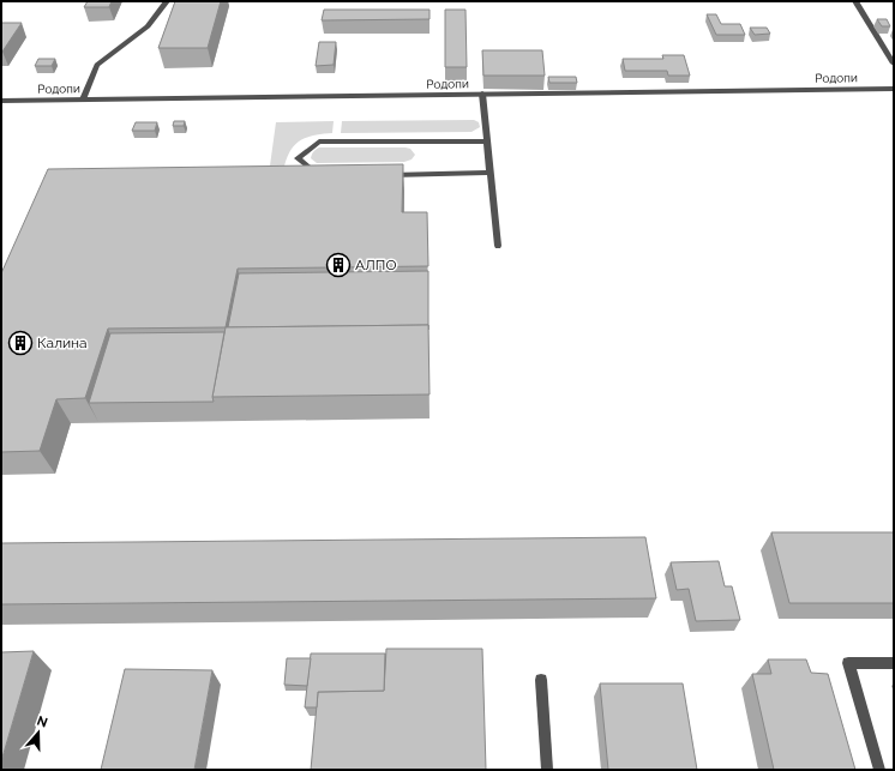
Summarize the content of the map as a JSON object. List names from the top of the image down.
{
  "streets": {
    "street": ["Родопи"]
  },
  "places": {
    "building": ["АЛПО", "Калина"]
  },
  "north": "top"
}
